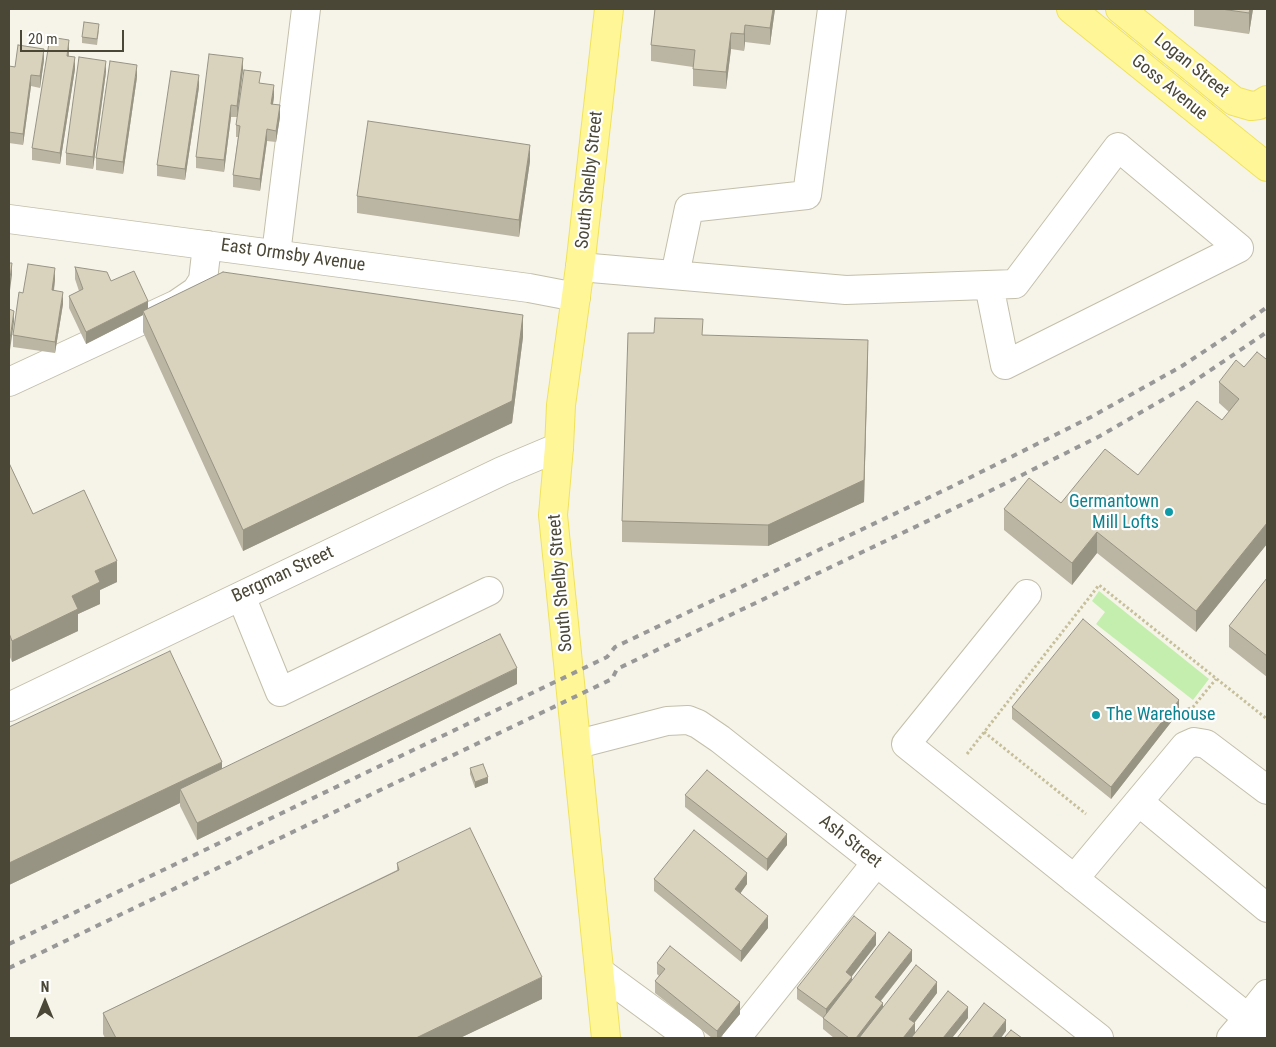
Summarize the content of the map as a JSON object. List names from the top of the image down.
{
  "streets": {
    "main road": ["Logan Street", "Goss Avenue", "South Shelby Street"],
    "street": ["East Ormsby Avenue", "Bergman Street", "Ash Street"]
  },
  "crossings": [
    ["South Shelby Street", "East Ormsby Avenue"],
    ["South Shelby Street", "Bergman Street"],
    ["South Shelby Street", "Ash Street"]
  ],
  "places": ["Germantown Mill Lofts", "The Warehouse"],
  "scale_bar": "20 m",
  "north": "top"
}
